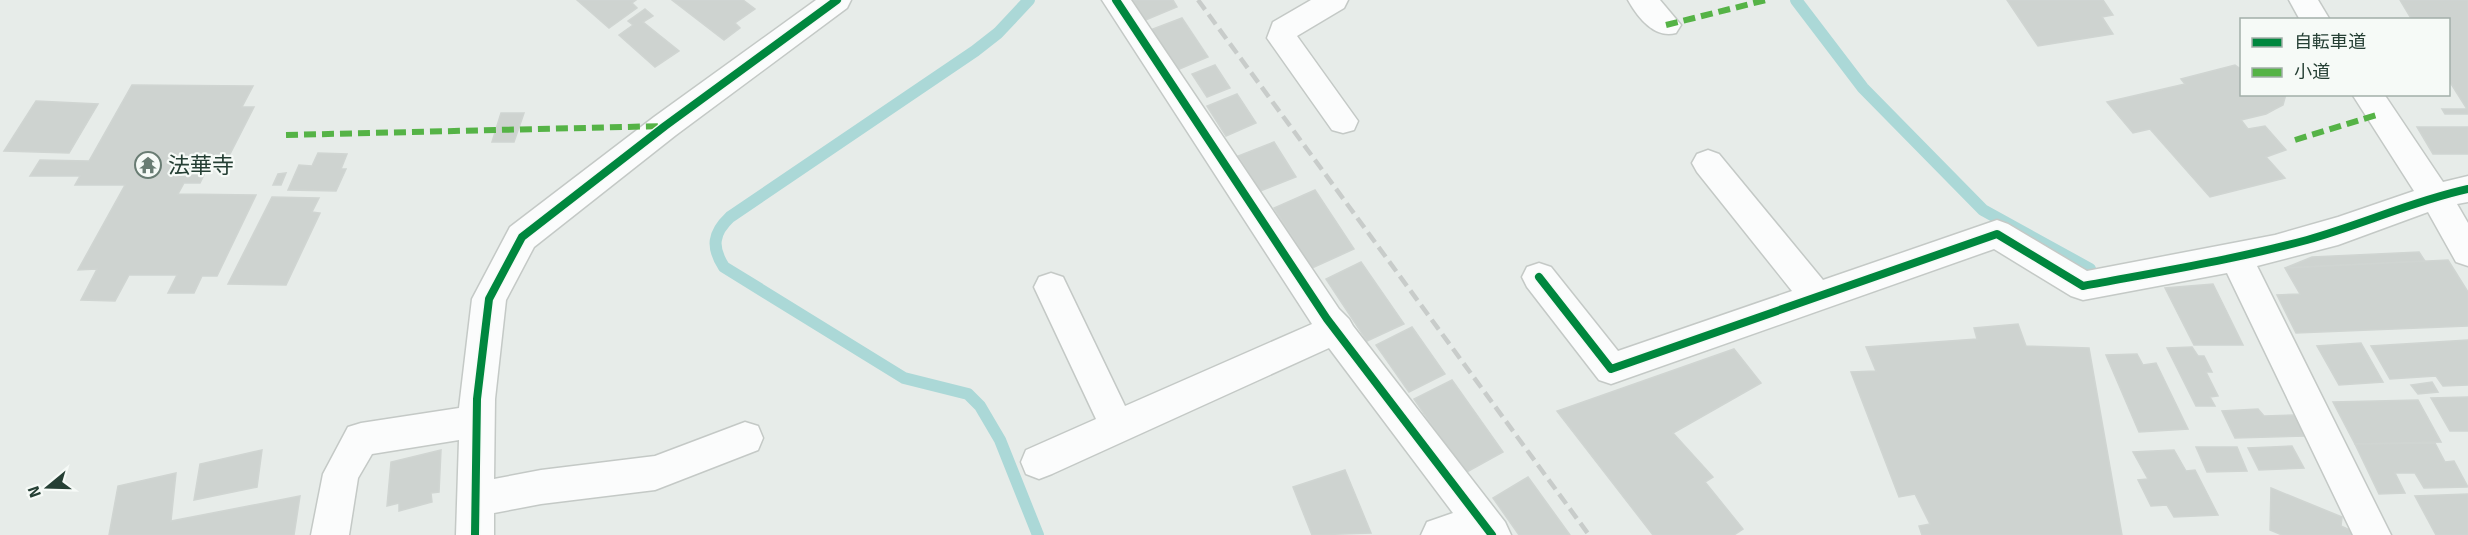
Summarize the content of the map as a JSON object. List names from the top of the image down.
{
  "places": {
    "temple": ["法華寺"]
  },
  "legend": ["自転車道", "小道"],
  "north": "left"
}
